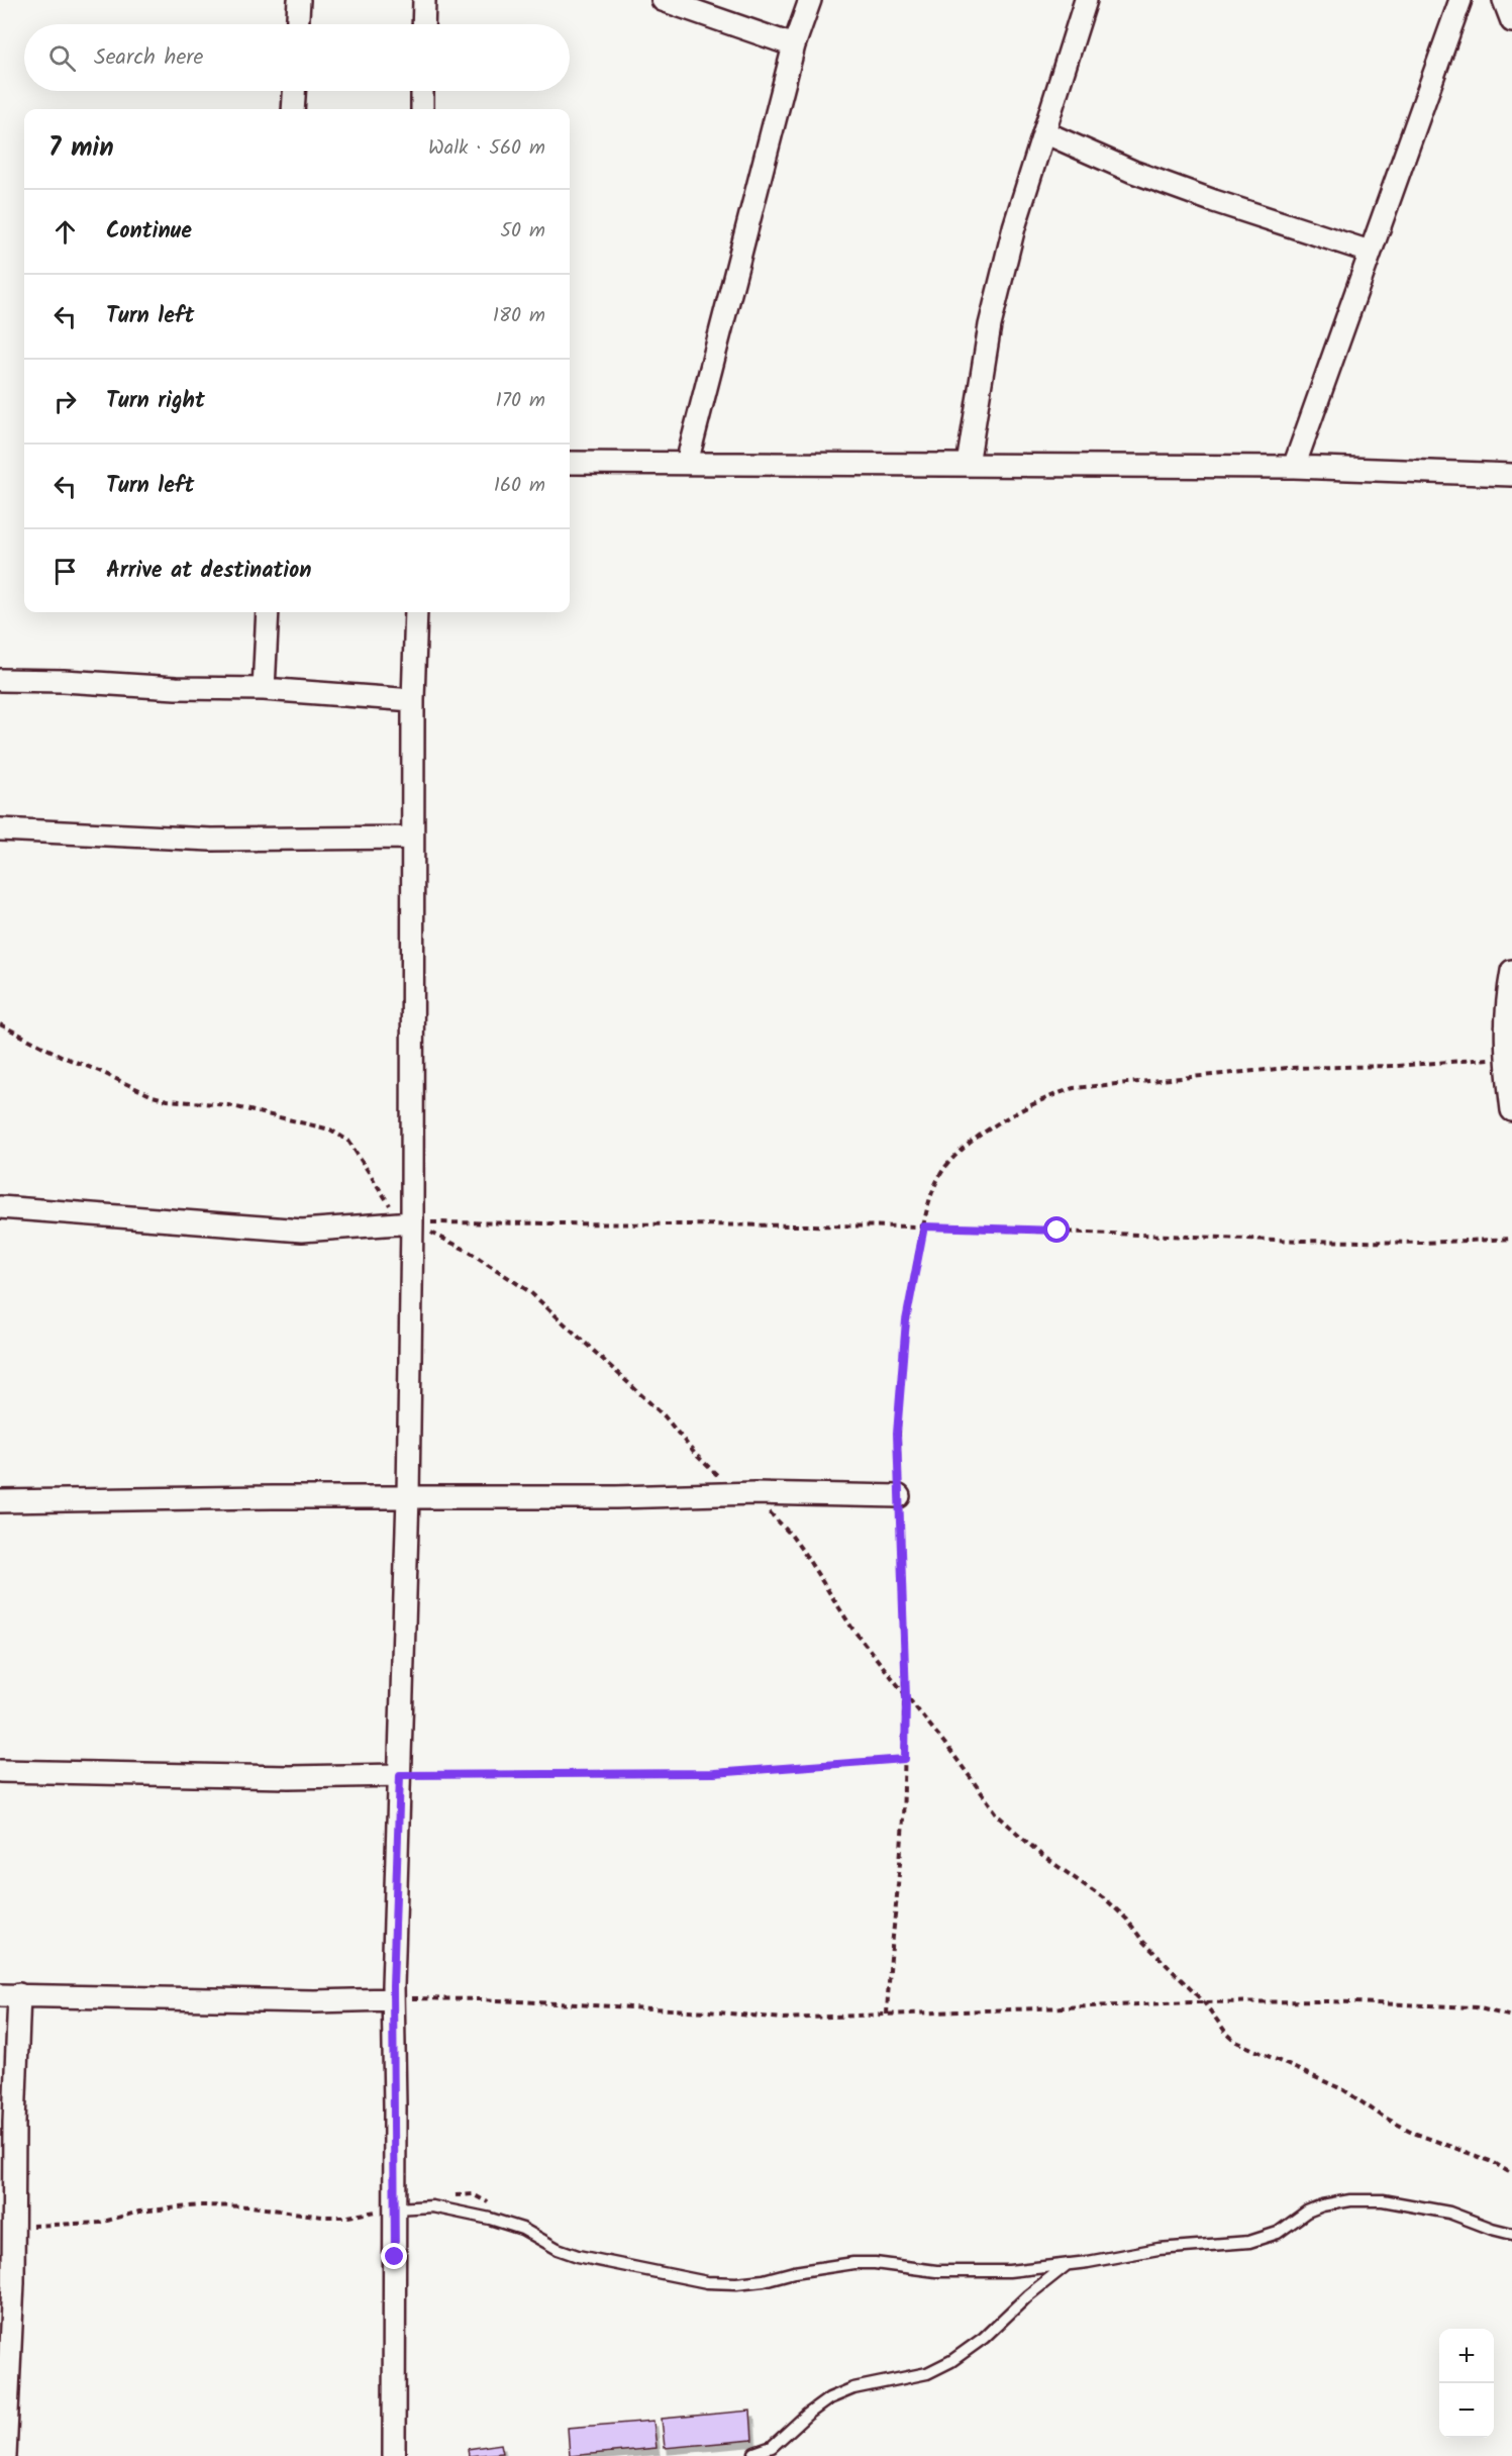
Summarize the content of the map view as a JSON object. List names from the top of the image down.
{
  "page": {
    "search": "Search here",
    "heading": ["7 min", "Walk · 560 m"],
    "list": [
      ["Continue", "50 m"],
      ["Turn left", "180 m"],
      ["Turn right", "170 m"],
      ["Turn left", "160 m"],
      "Arrive at destination"
    ],
    "map_buttons": ["+", "−"]
  }
}
